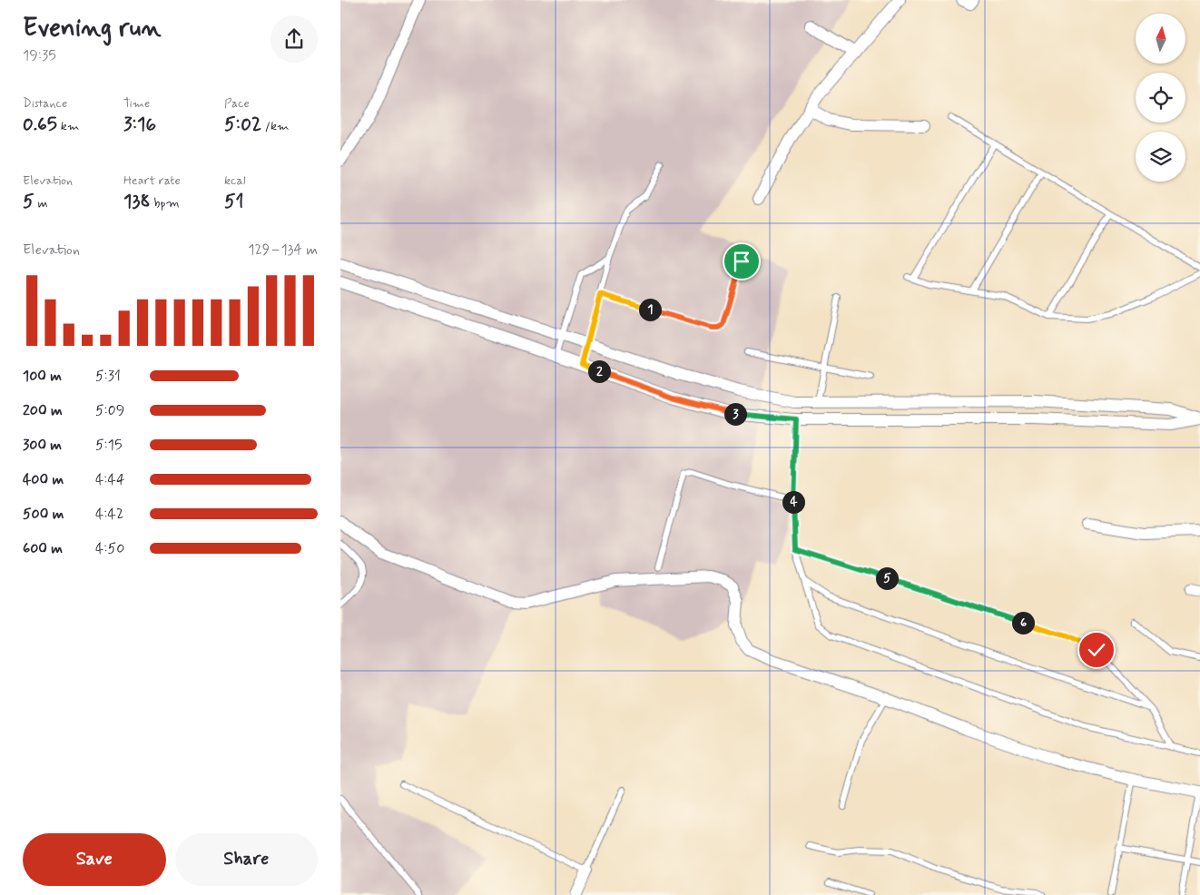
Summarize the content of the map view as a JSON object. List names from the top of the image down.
{
  "north": "top",
  "page": {
    "heading": ["Evening run", "19:35"],
    "stats": [
      ["Distance", "0.65 km"],
      ["Time", "3:16"],
      ["Pace", "5:02 /km"],
      ["Elevation", "5 m"],
      ["Heart rate", "138 bpm"],
      ["kcal", "51"]
    ],
    "chart": ["Elevation", "129–134 m"],
    "pins": [
      "1",
      "2",
      "3",
      "4",
      "5",
      "6"
    ],
    "list": [
      {
        "name": "100 m",
        "note": "5:31"
      },
      {
        "name": "200 m",
        "note": "5:09"
      },
      {
        "name": "300 m",
        "note": "5:15"
      },
      {
        "name": "400 m",
        "note": "4:44"
      },
      {
        "name": "500 m",
        "note": "4:42"
      },
      {
        "name": "600 m",
        "note": "4:50"
      }
    ],
    "buttons": ["Save", "Share"]
  }
}
